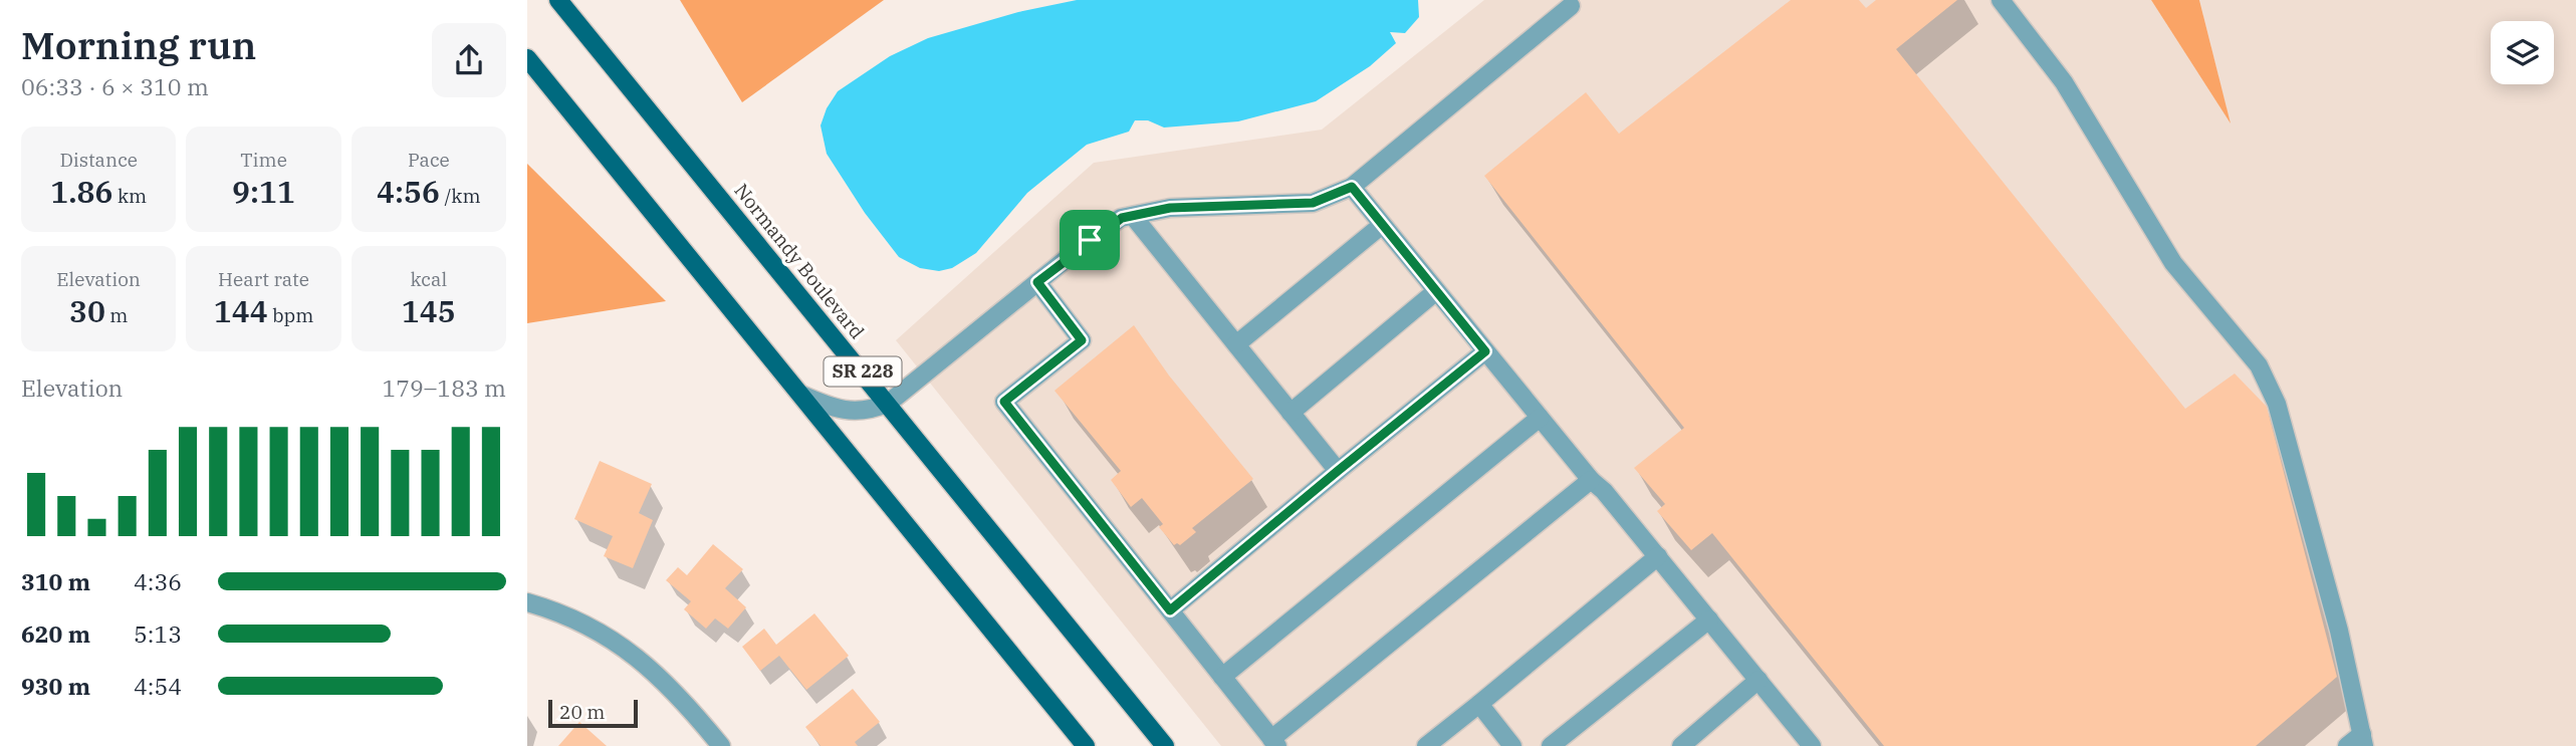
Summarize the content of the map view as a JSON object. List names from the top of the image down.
{
  "streets": {
    "main road": ["Normandy Boulevard", "SR 228"]
  },
  "scale_bar": "20 m",
  "page": {
    "heading": ["Morning run", "06:33 · 6 × 310 m"],
    "stats": [
      ["Distance", "1.86 km"],
      ["Time", "9:11"],
      ["Pace", "4:56 /km"],
      ["Elevation", "30 m"],
      ["Heart rate", "144 bpm"],
      ["kcal", "145"]
    ],
    "chart": ["Elevation", "179–183 m"],
    "list": [
      {
        "name": "310 m",
        "note": "4:36"
      },
      {
        "name": "620 m",
        "note": "5:13"
      },
      {
        "name": "930 m",
        "note": "4:54"
      }
    ],
    "scale": "20 m"
  }
}
